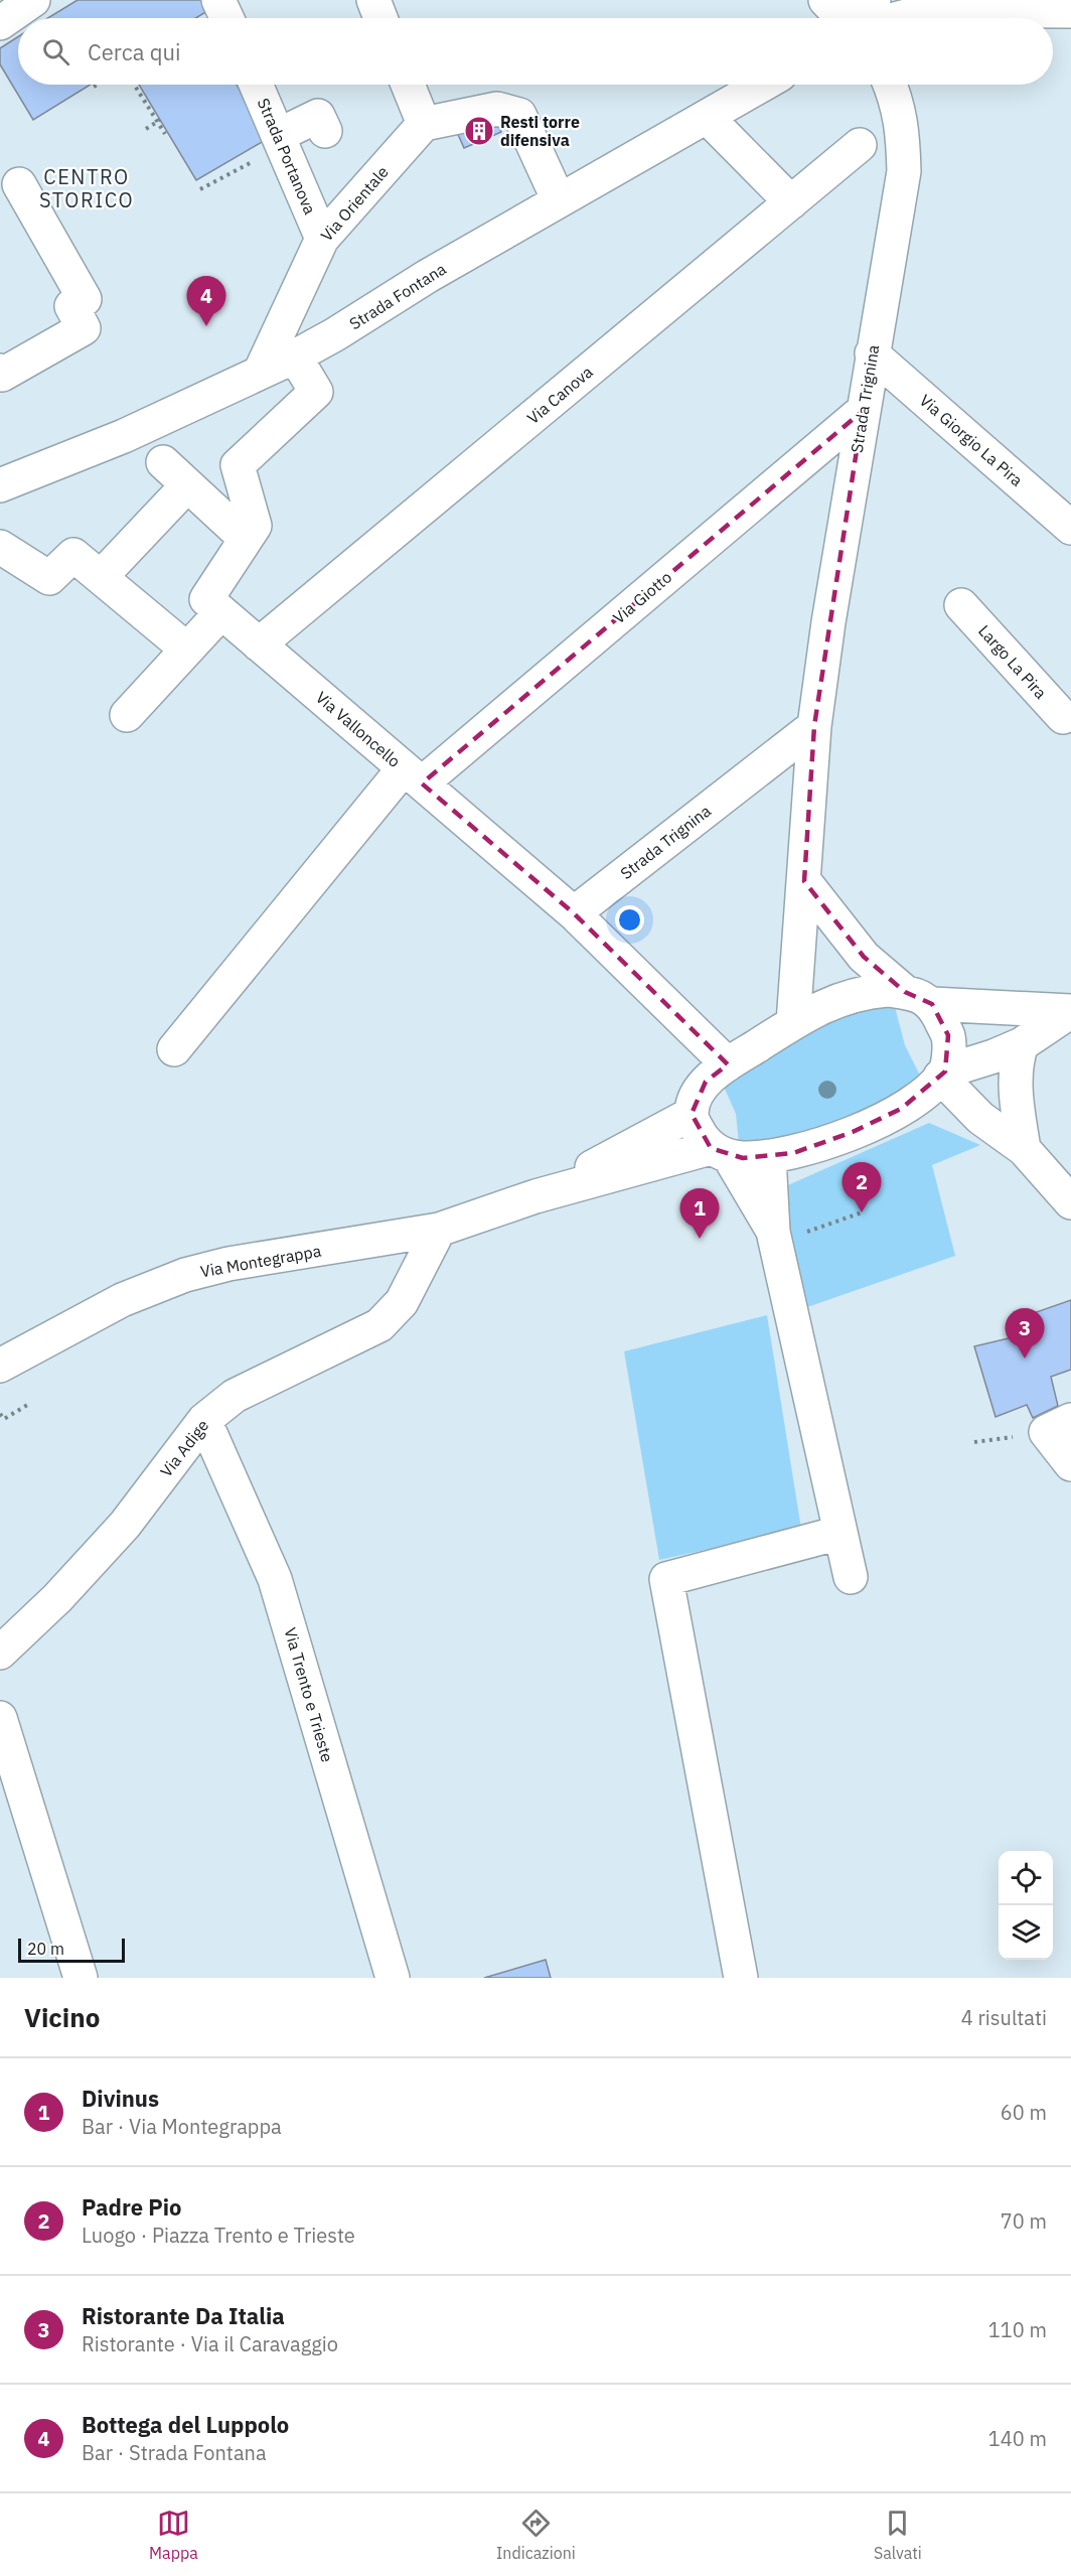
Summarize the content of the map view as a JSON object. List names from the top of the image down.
{
  "streets": {
    "street": [
      "Strada Portanova",
      "Via Orientale",
      "Strada Fontana",
      "Via Canova",
      "Strada Trignina",
      "Via Giorgio La Pira",
      "Via Giotto",
      "Largo La Pira",
      "Via Valloncello",
      "Via Montegrappa",
      "Via Adige",
      "Via Trento e Trieste"
    ]
  },
  "crossings": [
    ["Strada Portanova", "Via Orientale"],
    ["Via Orientale", "Strada Fontana"],
    ["Strada Fontana", "Via Valloncello"],
    ["Via Canova", "Via Valloncello"],
    ["Strada Trignina", "Via Giorgio La Pira"],
    ["Strada Trignina", "Via Giotto"],
    ["Strada Trignina", "Via Valloncello"],
    ["Via Giotto", "Via Valloncello"],
    ["Via Montegrappa", "Via Adige"],
    ["Via Adige", "Via Trento e Trieste"]
  ],
  "districts": ["CENTRO STORICO"],
  "places": {
    "building": ["Resti torre difensiva"]
  },
  "scale_bar": "20 m",
  "page": {
    "search": "Cerca qui",
    "pins": [
      "4",
      "2",
      "1",
      "3"
    ],
    "scale": "20 m",
    "heading": ["Vicino", "4 risultati"],
    "list": [
      {
        "mark": "1",
        "name": "Divinus",
        "note": "Bar · Via Montegrappa",
        "value": "60 m"
      },
      {
        "mark": "2",
        "name": "Padre Pio",
        "note": "Luogo · Piazza Trento e Trieste",
        "value": "70 m"
      },
      {
        "mark": "3",
        "name": "Ristorante Da Italia",
        "note": "Ristorante · Via il Caravaggio",
        "value": "110 m"
      },
      {
        "mark": "4",
        "name": "Bottega del Luppolo",
        "note": "Bar · Strada Fontana",
        "value": "140 m"
      }
    ],
    "nav": ["Mappa", "Indicazioni", "Salvati"]
  }
}
